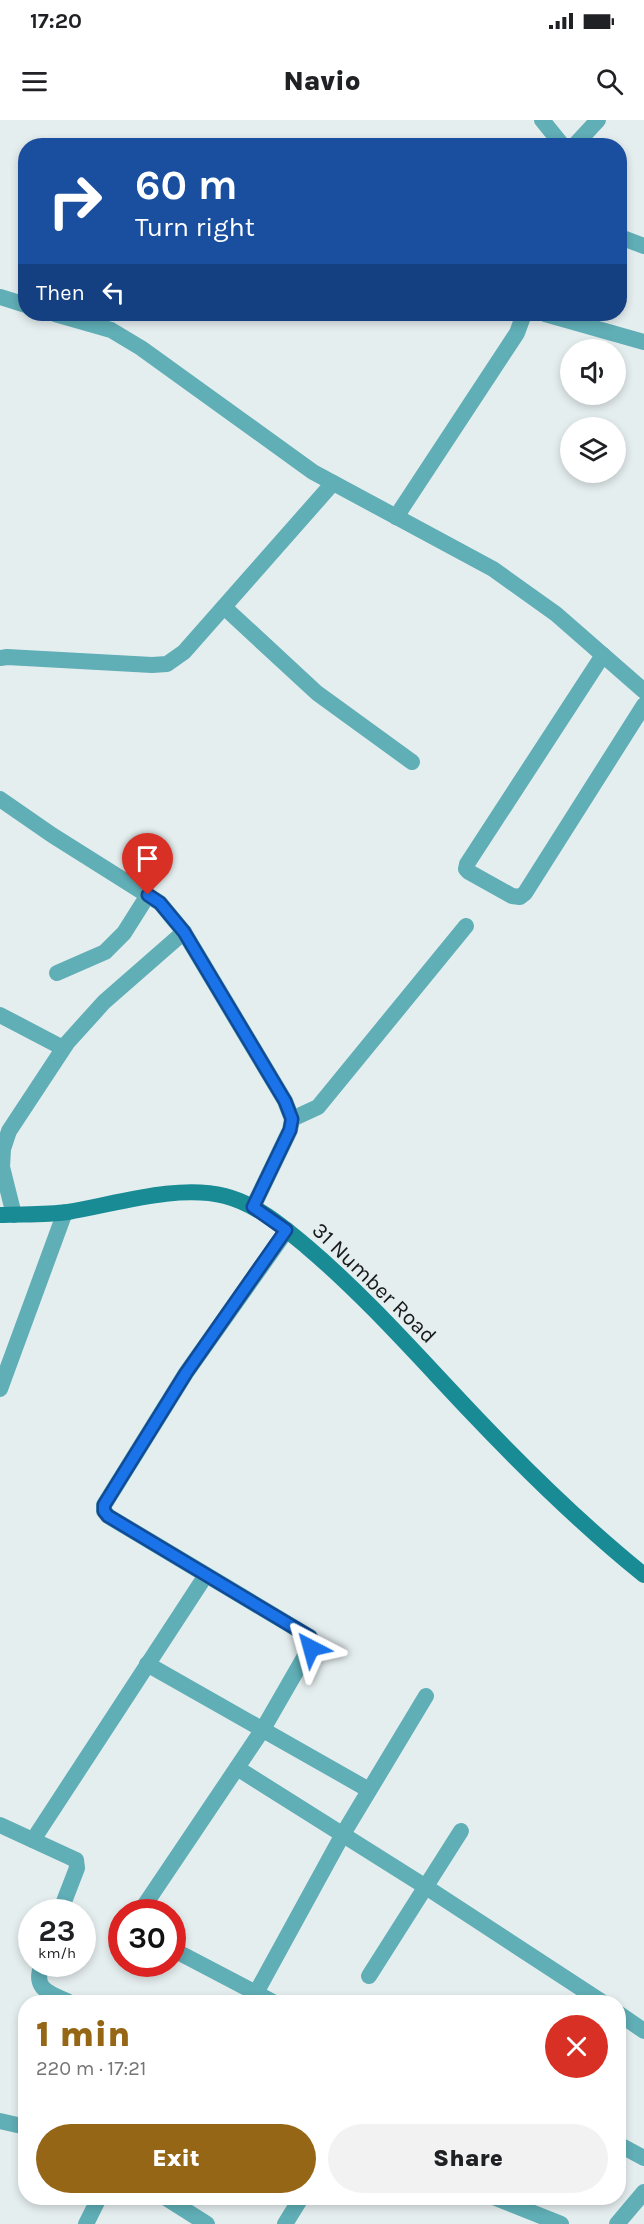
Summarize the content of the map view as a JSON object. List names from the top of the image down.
{
  "streets": {
    "main road": ["31 Number Road"]
  },
  "page": {
    "status": "17:20",
    "header": "Navio",
    "turn": ["60 m", "Turn right"],
    "then": "Then",
    "speed": "23 km/h",
    "limit": "30",
    "heading": ["1 min", "220 m · 17:21"],
    "buttons": ["Exit", "Share"]
  }
}
